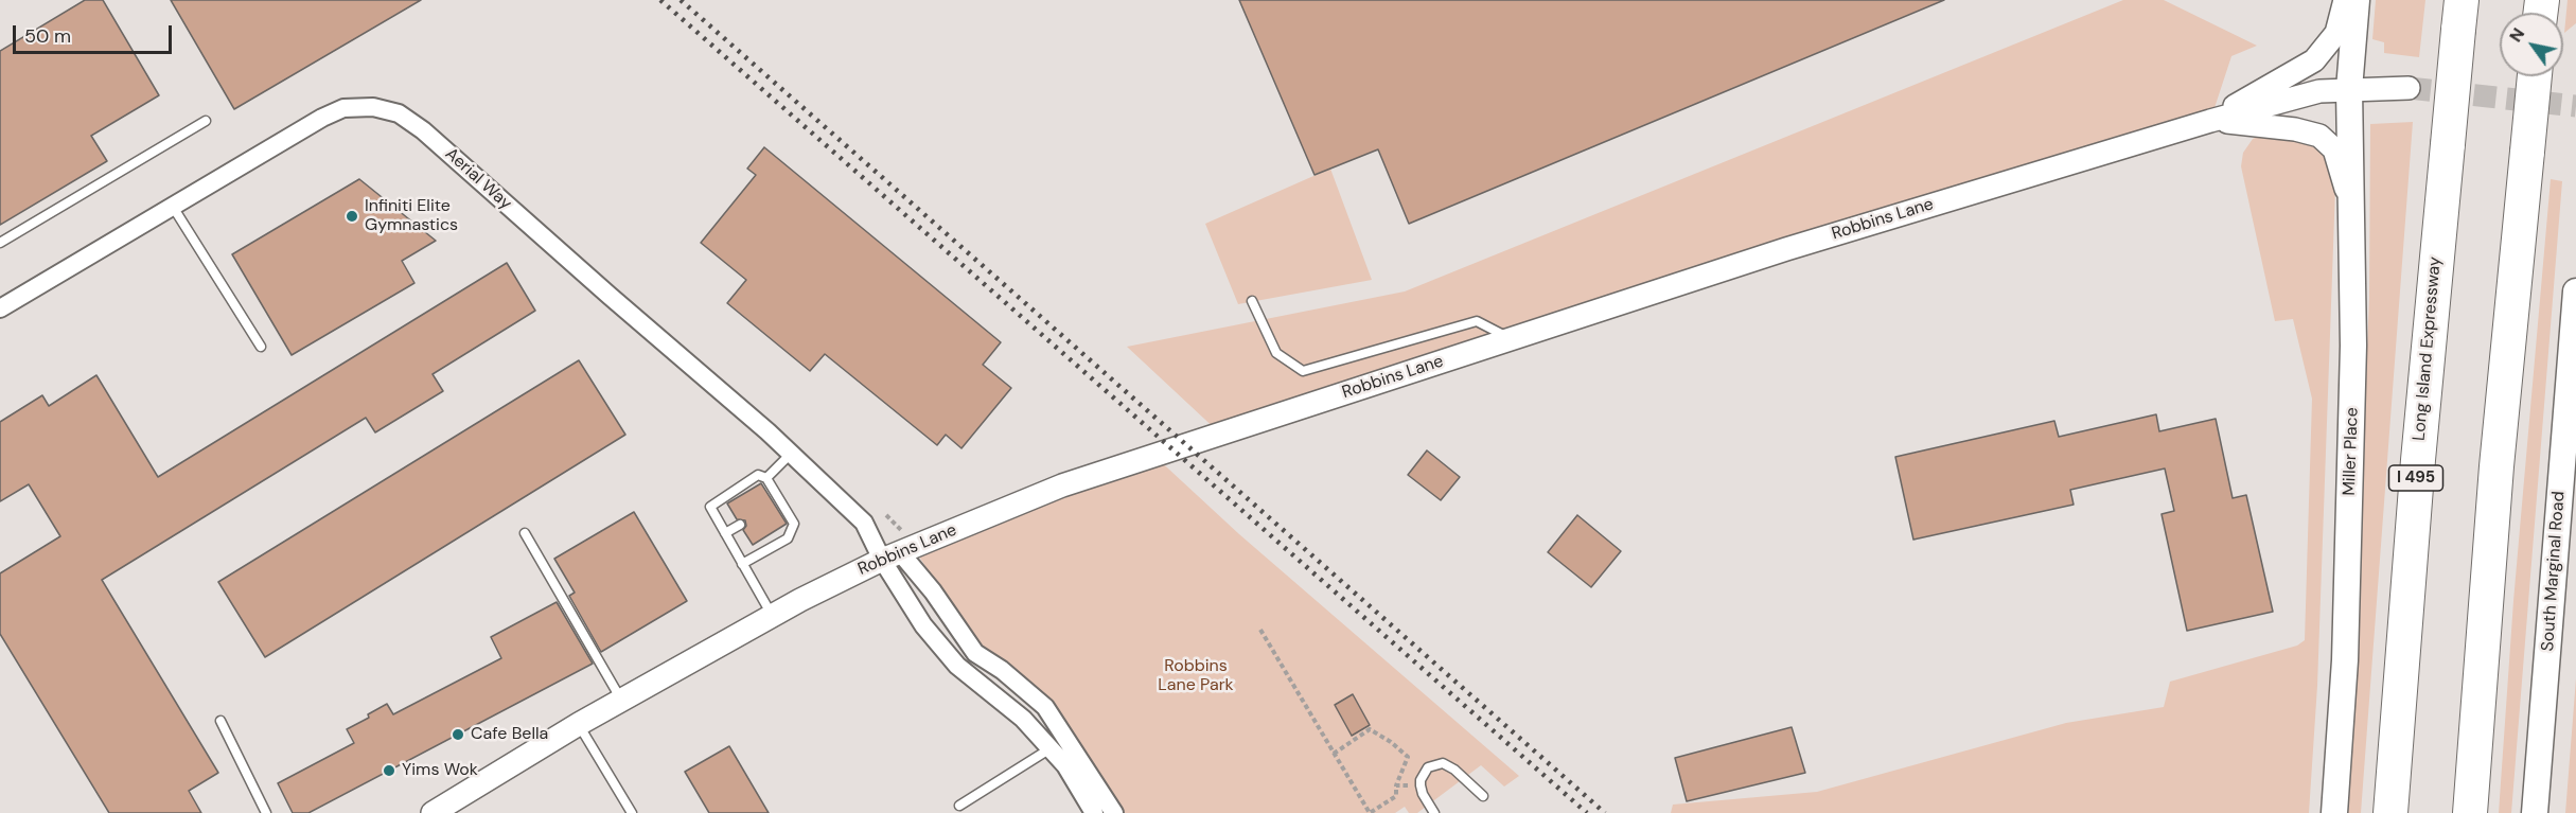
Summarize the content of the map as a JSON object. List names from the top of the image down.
{
  "streets": {
    "highway": ["Long Island Expressway", "I 495"],
    "main road": ["Miller Place", "South Marginal Road"],
    "street": ["Aerial Way", "Robbins Lane"]
  },
  "crossings": [
    ["Aerial Way", "Robbins Lane"],
    ["Robbins Lane", "Miller Place"]
  ],
  "parks": ["Robbins Lane Park"],
  "places": ["Infiniti Elite Gymnastics", "Cafe Bella", "Yims Wok"],
  "scale_bar": "50 m",
  "north": "top left"
}
